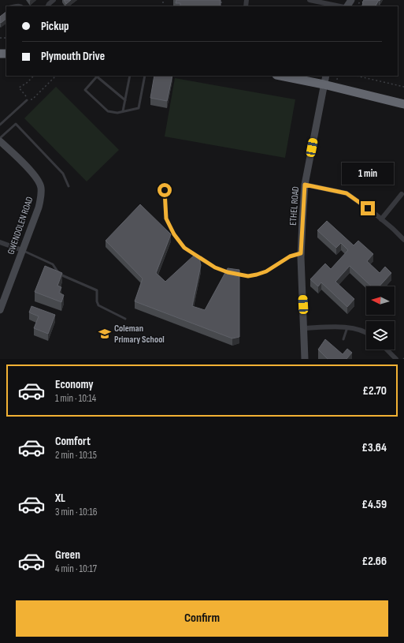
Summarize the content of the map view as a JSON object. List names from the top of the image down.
{
  "streets": {
    "street": ["ETHEL ROAD", "GWENDOLEN ROAD"]
  },
  "places": {
    "school or university": ["Coleman Primary School"]
  },
  "north": "left",
  "page": {
    "banner": ["Pickup", "Plymouth Drive"],
    "bubble": "1 min",
    "list": [
      {
        "name": "Economy",
        "note": "1 min · 10:14",
        "value": "£2.70"
      },
      {
        "name": "Comfort",
        "note": "2 min · 10:15",
        "value": "£3.64"
      },
      {
        "name": "XL",
        "note": "3 min · 10:16",
        "value": "£4.59"
      },
      {
        "name": "Green",
        "note": "4 min · 10:17",
        "value": "£2.66"
      }
    ],
    "buttons": "Confirm"
  }
}
